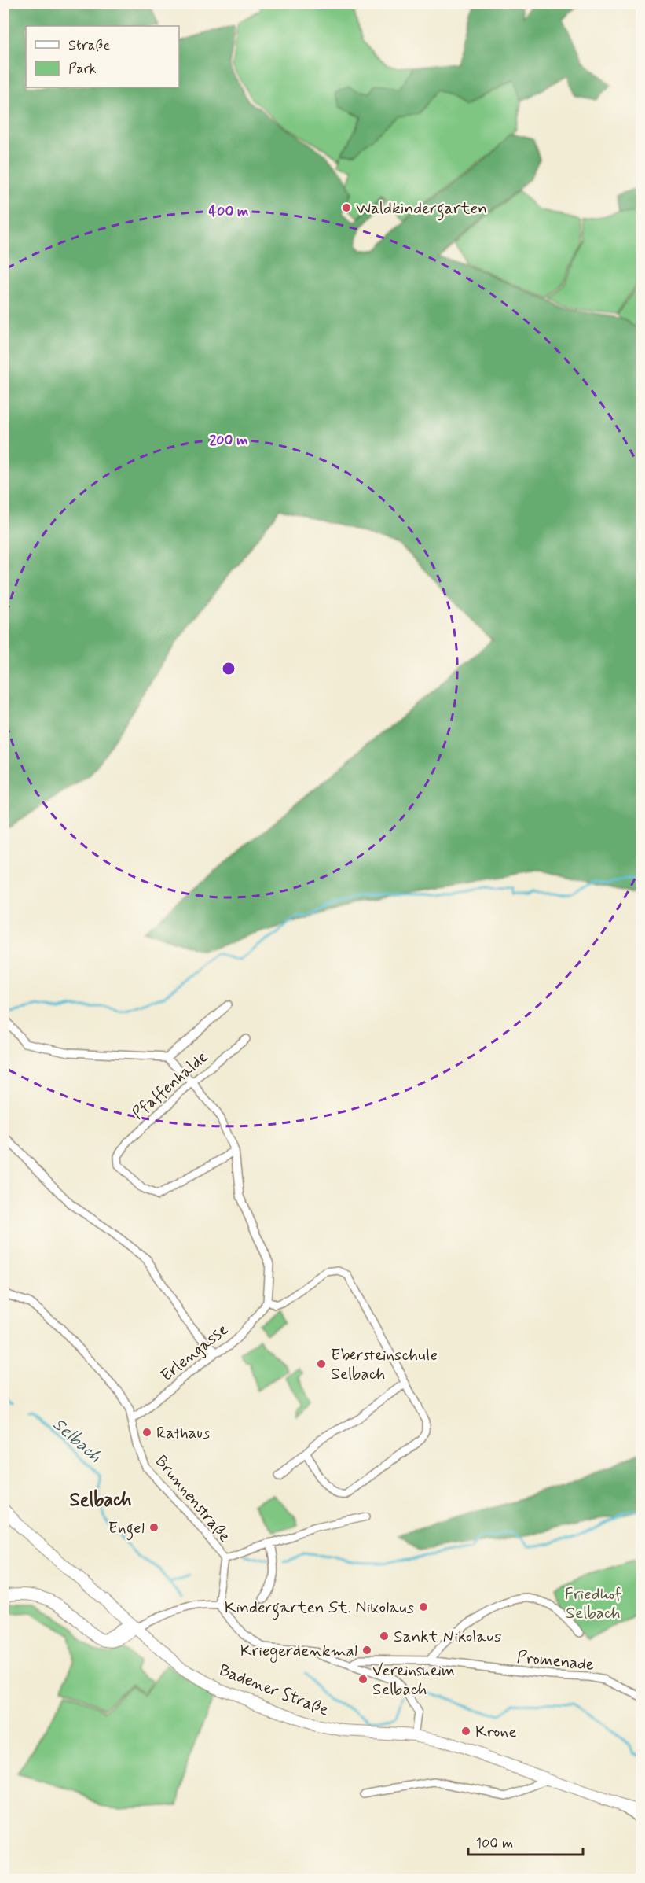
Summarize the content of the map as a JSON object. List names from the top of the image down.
{
  "streets": {
    "main road": ["Badener Straße"],
    "street": [
      "Pfaffenhalde",
      "Erlengasse",
      "Brunnenstraße",
      "Promenade"
    ]
  },
  "crossings": [
    ["Erlengasse", "Brunnenstraße"]
  ],
  "districts": ["Selbach"],
  "water": ["Selbach"],
  "parks": ["Friedhof Selbach"],
  "places": [
    "Waldkindergarten",
    "Ebersteinschule Selbach",
    "Rathaus",
    "Engel",
    "Kindergarten St. Nikolaus",
    "Sankt Nikolaus",
    "Kriegerdenkmal",
    "Vereinsheim Selbach",
    "Krone"
  ],
  "legend": ["Straße", "Park"],
  "scale_bar": "100 m",
  "rings": ["400 m", "200 m"]
}
